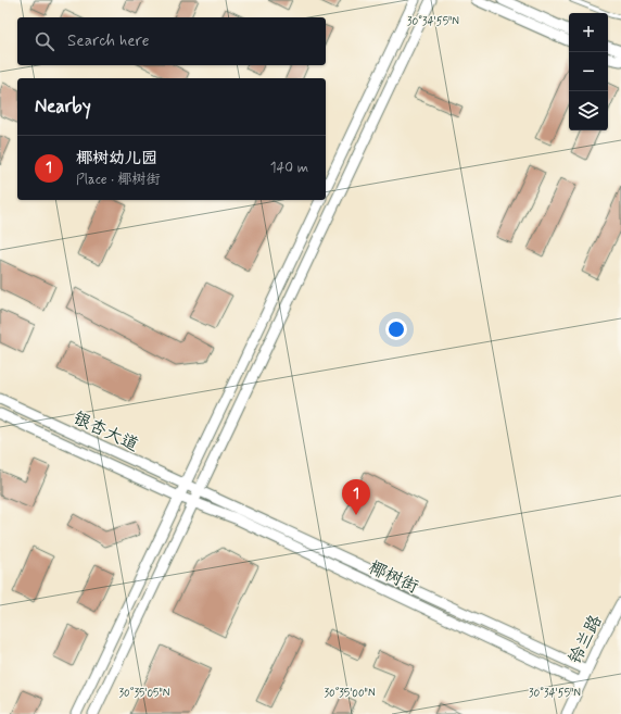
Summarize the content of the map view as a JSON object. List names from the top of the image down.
{
  "streets": {
    "street": ["银杏大道", "椰树街", "铃兰路"]
  },
  "crossings": [
    ["银杏大道", "椰树街"],
    ["椰树街", "铃兰路"]
  ],
  "page": {
    "map_buttons": ["+", "−"],
    "search": "Search here",
    "heading": "Nearby",
    "list": [
      {
        "mark": "1",
        "name": "椰树幼儿园",
        "note": "Place · 椰树街",
        "value": "140 m"
      }
    ],
    "pins": "1"
  },
  "coordinates": ["30°34'55\"N", "30°35'05\"N", "30°35'00\"N"]
}
